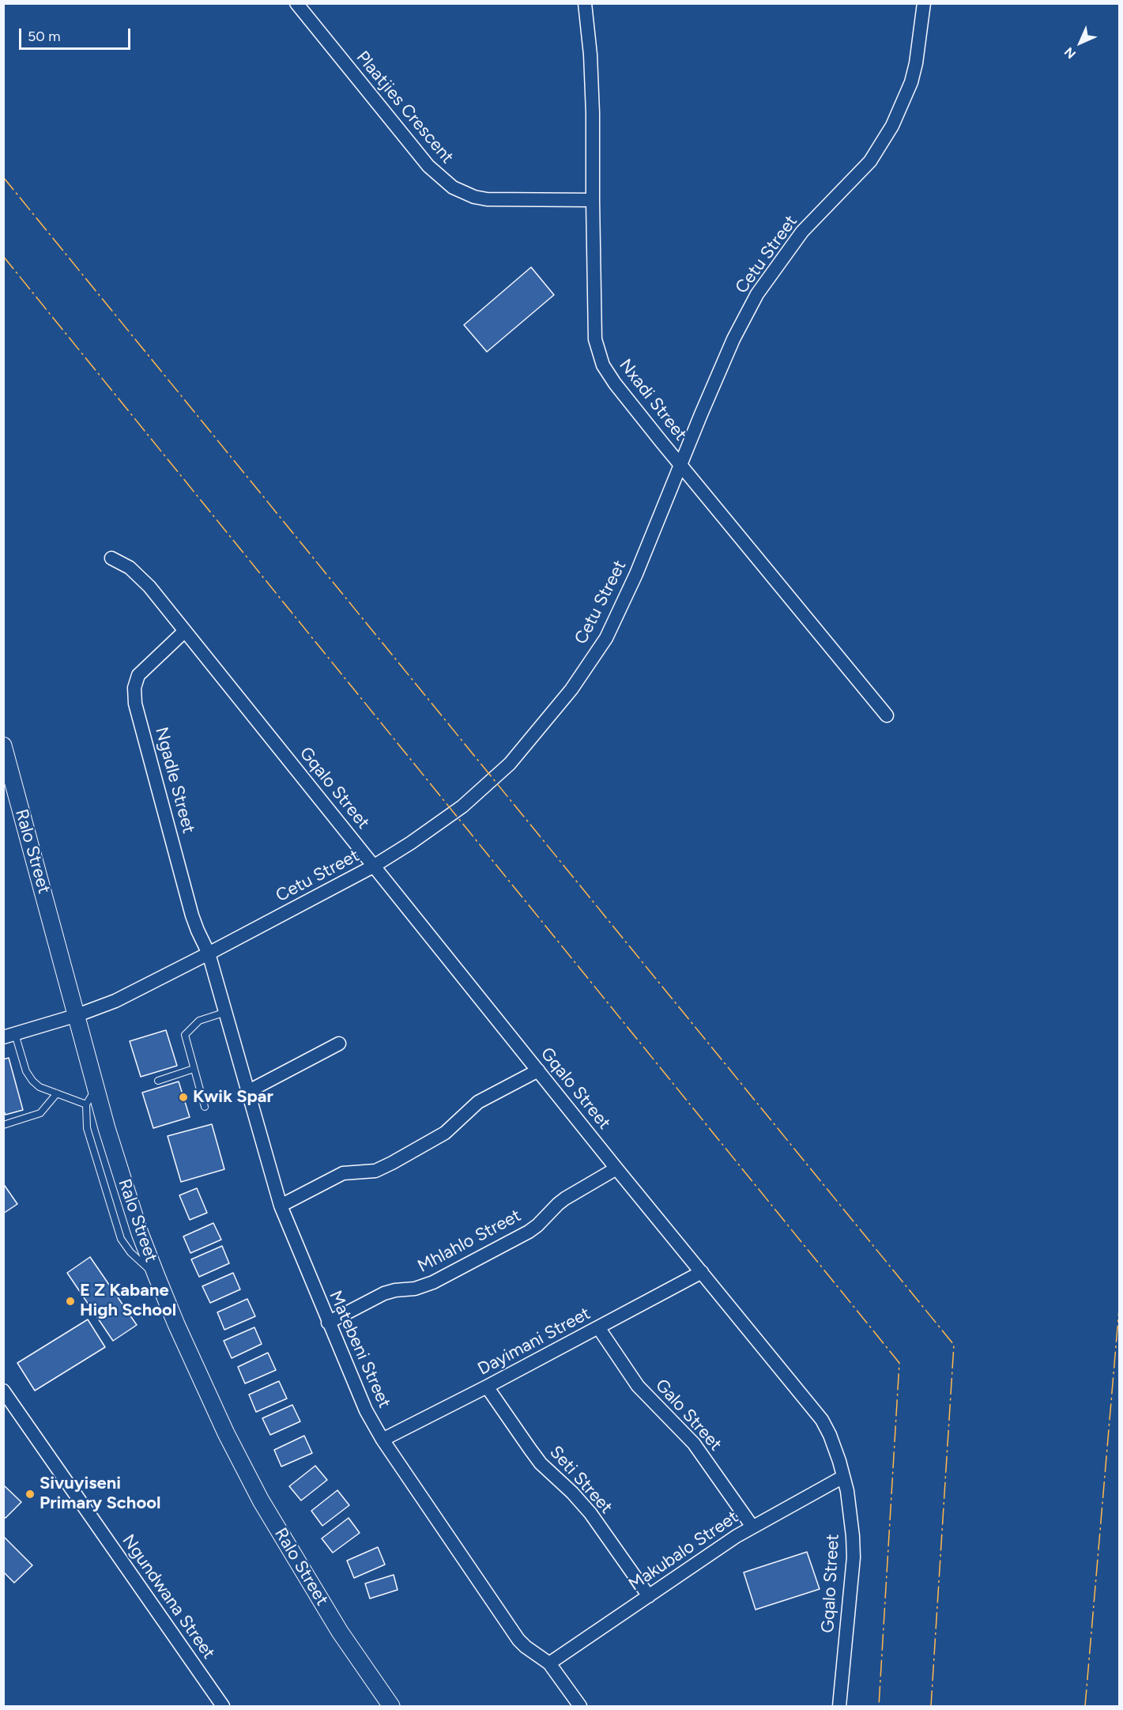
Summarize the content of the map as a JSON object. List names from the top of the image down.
{
  "streets": {
    "street": [
      "Plaatjies Crescent",
      "Cetu Street",
      "Nxadi Street",
      "Ngadle Street",
      "Gqalo Street",
      "Ralo Street",
      "Mhlahlo Street",
      "Dayimani Street",
      "Matebeni Street",
      "Galo Street",
      "Seti Street",
      "Makubalo Street",
      "Ngundwana Street"
    ]
  },
  "crossings": [
    ["Plaatjies Crescent", "Nxadi Street"],
    ["Cetu Street", "Nxadi Street"],
    ["Cetu Street", "Ngadle Street"],
    ["Cetu Street", "Gqalo Street"],
    ["Cetu Street", "Ralo Street"],
    ["Cetu Street", "Matebeni Street"],
    ["Ngadle Street", "Gqalo Street"],
    ["Ngadle Street", "Matebeni Street"],
    ["Gqalo Street", "Mhlahlo Street"],
    ["Gqalo Street", "Dayimani Street"],
    ["Gqalo Street", "Makubalo Street"],
    ["Mhlahlo Street", "Matebeni Street"],
    ["Dayimani Street", "Matebeni Street"],
    ["Dayimani Street", "Galo Street"],
    ["Dayimani Street", "Seti Street"],
    ["Matebeni Street", "Makubalo Street"],
    ["Galo Street", "Makubalo Street"],
    ["Seti Street", "Makubalo Street"]
  ],
  "places": ["Kwik Spar", "E Z Kabane High School", "Sivuyiseni Primary School"],
  "scale_bar": "50 m",
  "north": "bottom left"
}
